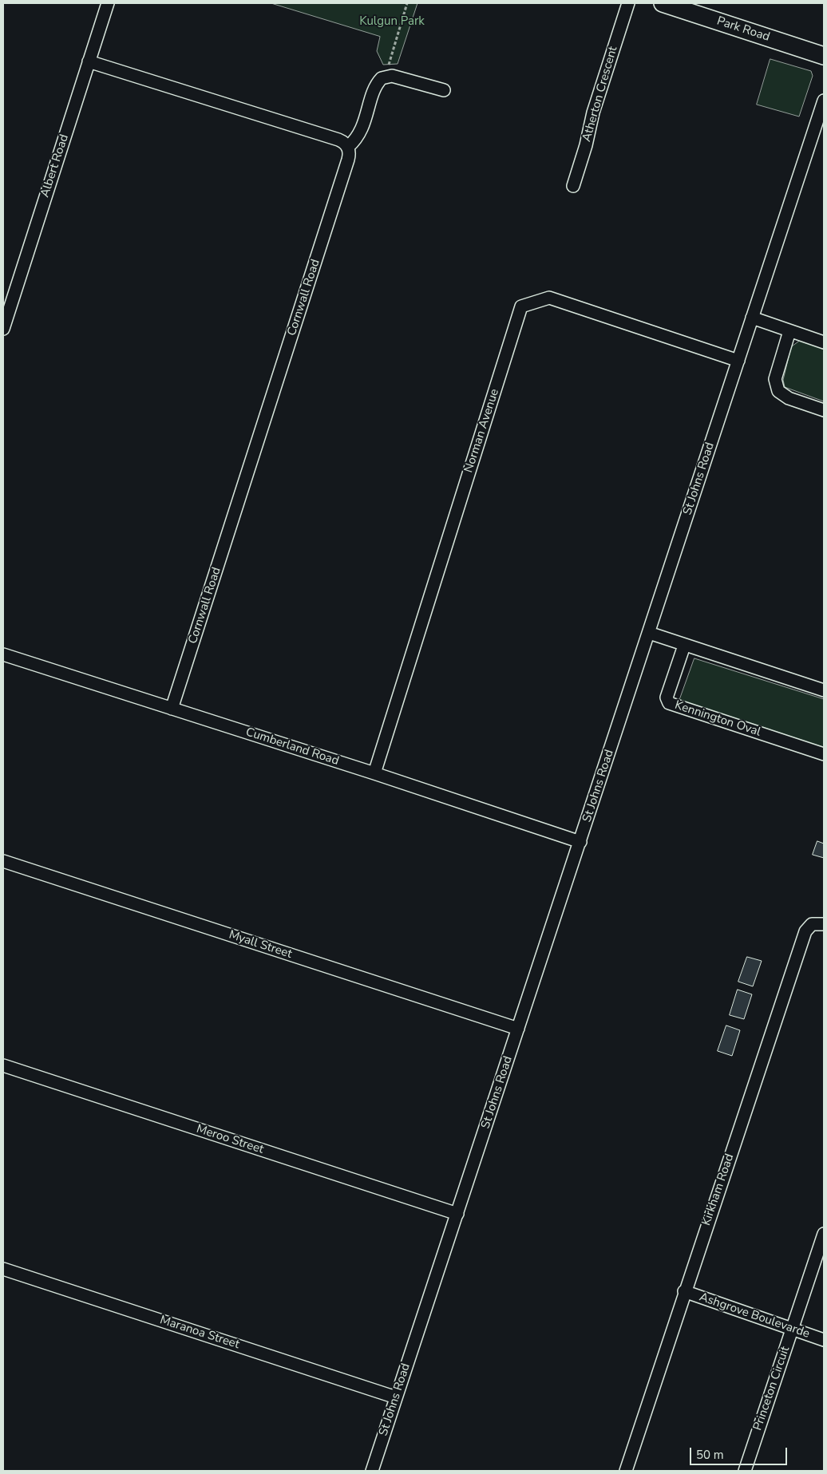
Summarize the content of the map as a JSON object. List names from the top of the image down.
{
  "streets": {
    "main road": ["Park Road"],
    "street": [
      "Atherton Crescent",
      "Albert Road",
      "Cornwall Road",
      "Norman Avenue",
      "St Johns Road",
      "Kennington Oval",
      "Cumberland Road",
      "Myall Street",
      "Meroo Street",
      "Kirkham Road",
      "Ashgrove Boulevarde",
      "Maranoa Street",
      "Princeton Circuit"
    ]
  },
  "crossings": [
    ["Cornwall Road", "Cumberland Road"],
    ["Norman Avenue", "St Johns Road"],
    ["Norman Avenue", "Cumberland Road"],
    ["St Johns Road", "Cumberland Road"],
    ["St Johns Road", "Myall Street"],
    ["St Johns Road", "Meroo Street"],
    ["St Johns Road", "Maranoa Street"],
    ["Kirkham Road", "Ashgrove Boulevarde"],
    ["Ashgrove Boulevarde", "Princeton Circuit"]
  ],
  "parks": ["Kulgun Park"],
  "scale_bar": "50 m"
}
